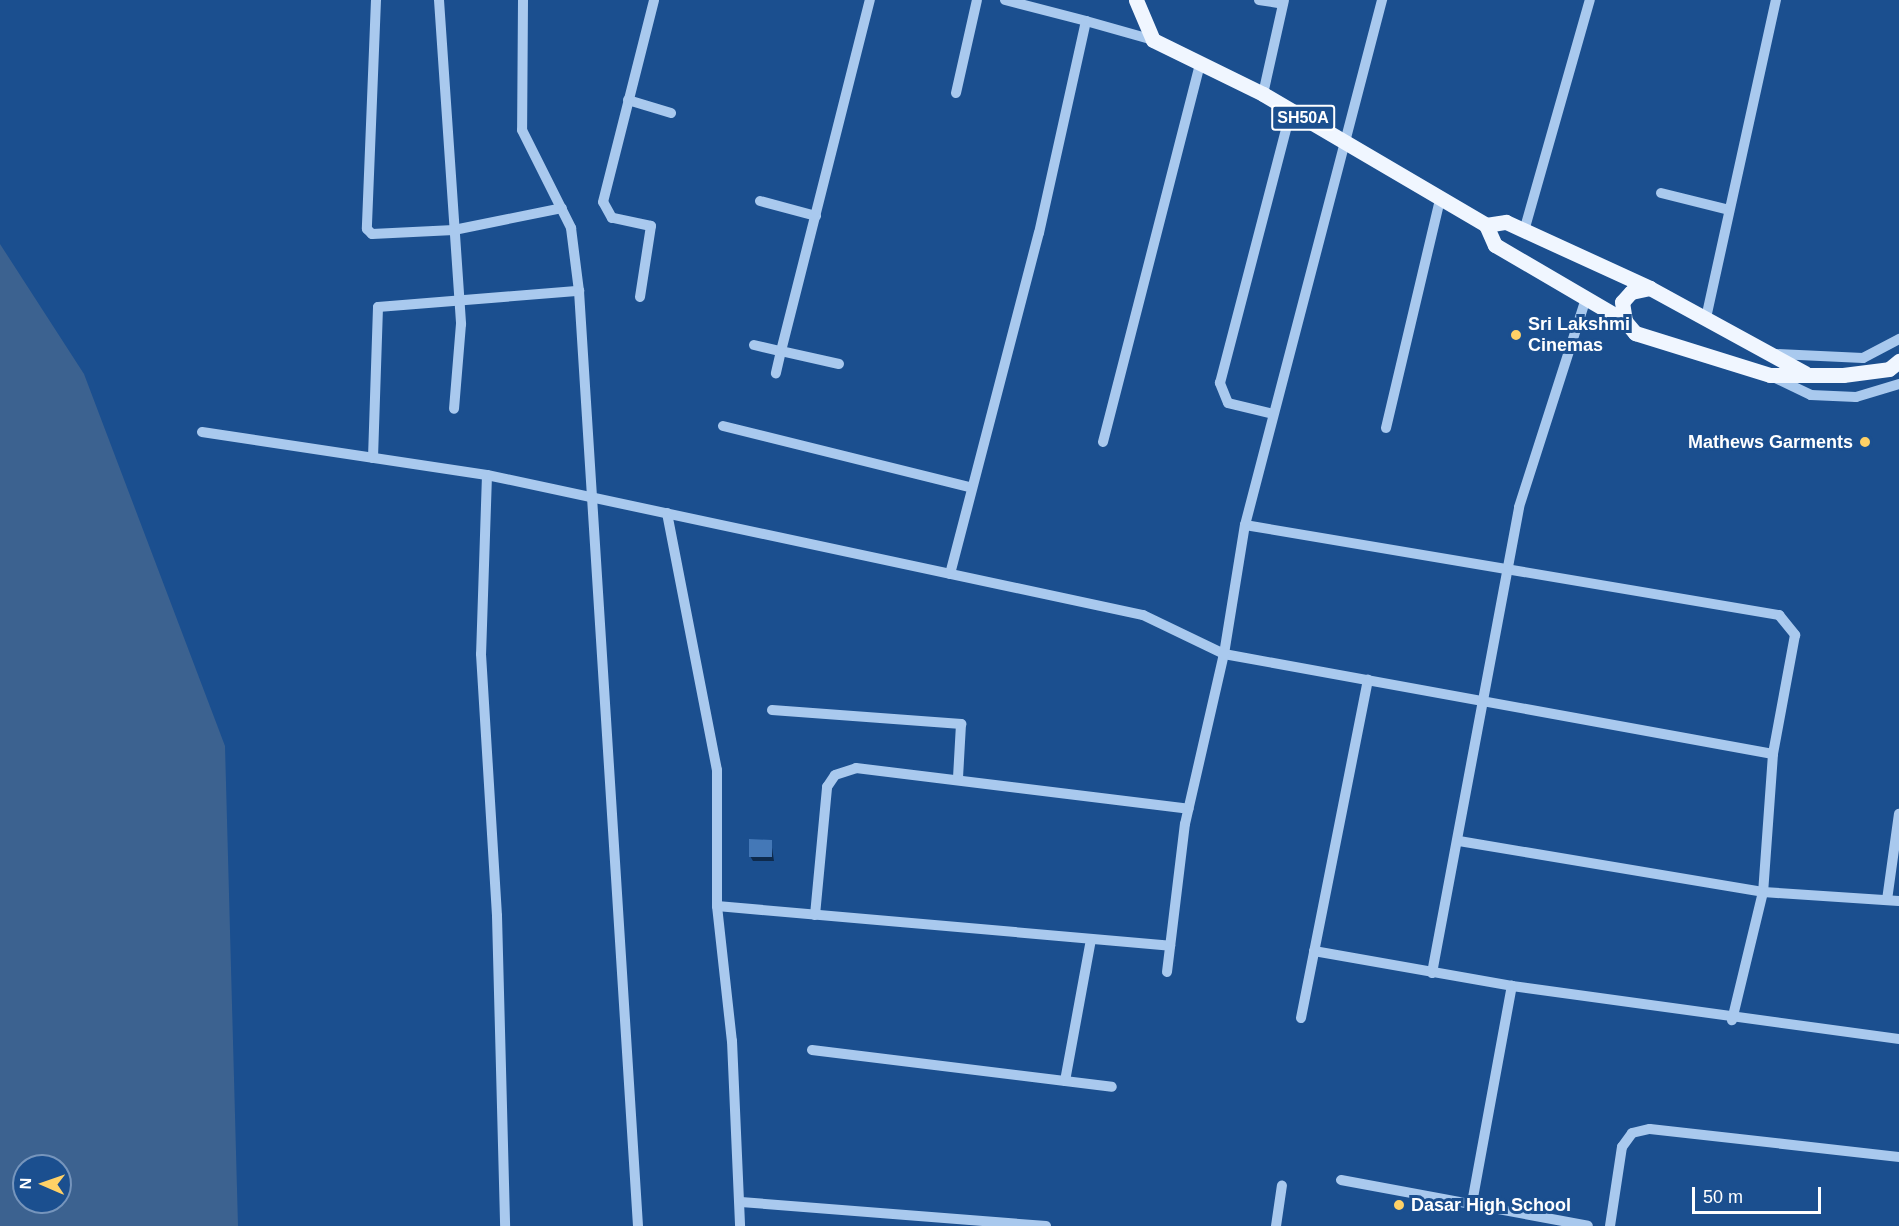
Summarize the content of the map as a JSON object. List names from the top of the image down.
{
  "streets": {
    "main road": ["SH50A"]
  },
  "places": ["Sri Lakshmi Cinemas", "Mathews Garments", "Dasar High School"],
  "scale_bar": "50 m",
  "north": "left"
}
